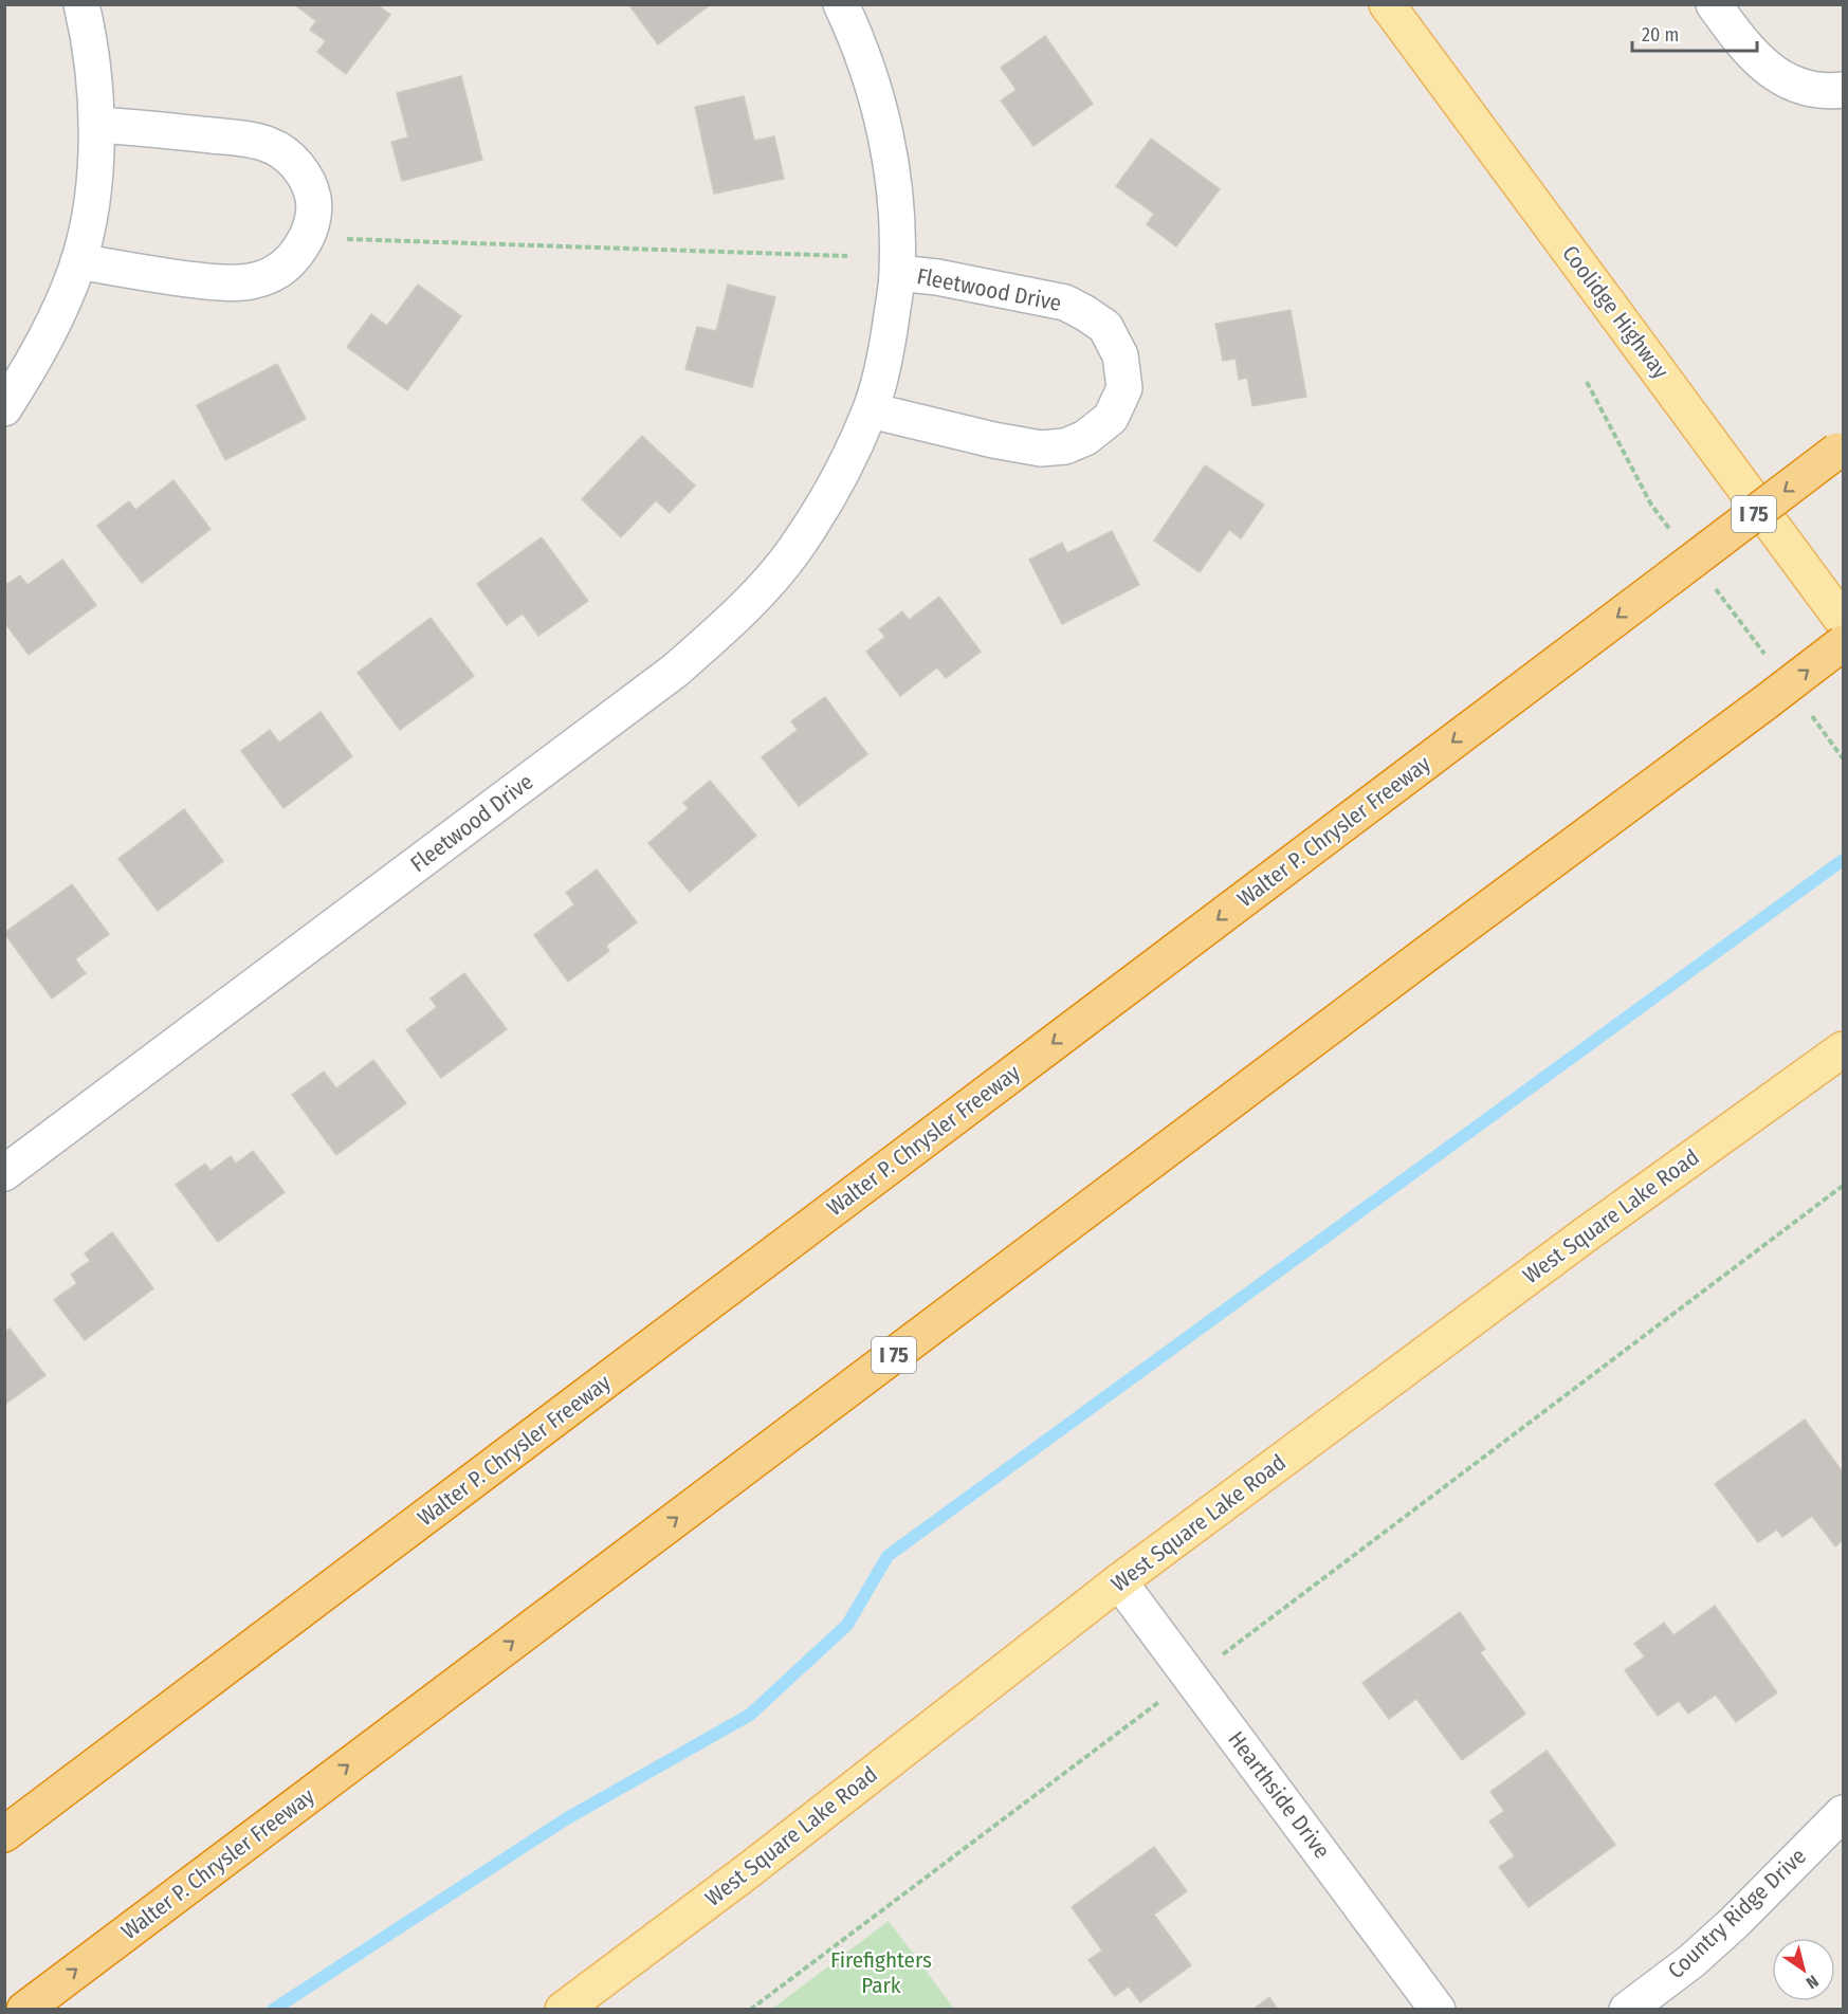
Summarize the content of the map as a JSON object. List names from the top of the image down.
{
  "streets": {
    "highway": ["I 75", "Walter P. Chrysler Freeway"],
    "main road": ["Coolidge Highway", "West Square Lake Road"],
    "street": ["Fleetwood Drive", "Hearthside Drive", "Country Ridge Drive"]
  },
  "crossings": [
    ["West Square Lake Road", "Hearthside Drive"]
  ],
  "parks": ["Firefighters Park"],
  "scale_bar": "20 m",
  "north": "bottom right"
}
